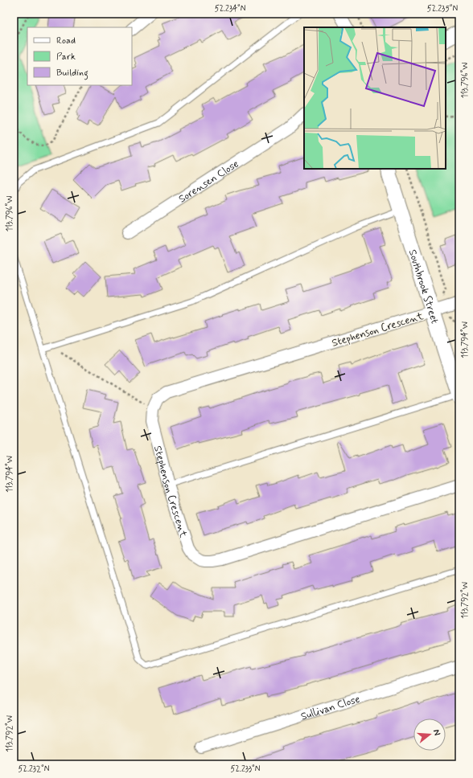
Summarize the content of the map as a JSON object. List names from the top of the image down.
{
  "streets": {
    "street": [
      "Sorensen Close",
      "Southbrook Street",
      "Stephenson Crescent",
      "Sullivan Close"
    ]
  },
  "crossings": [
    ["Southbrook Street", "Stephenson Crescent"]
  ],
  "legend": ["Road", "Park", "Building"],
  "north": "right",
  "coordinates": [
    "52.234°N",
    "52.235°N",
    "113.796°W",
    "113.794°W",
    "113.792°W",
    "52.232°N",
    "52.233°N"
  ]
}
